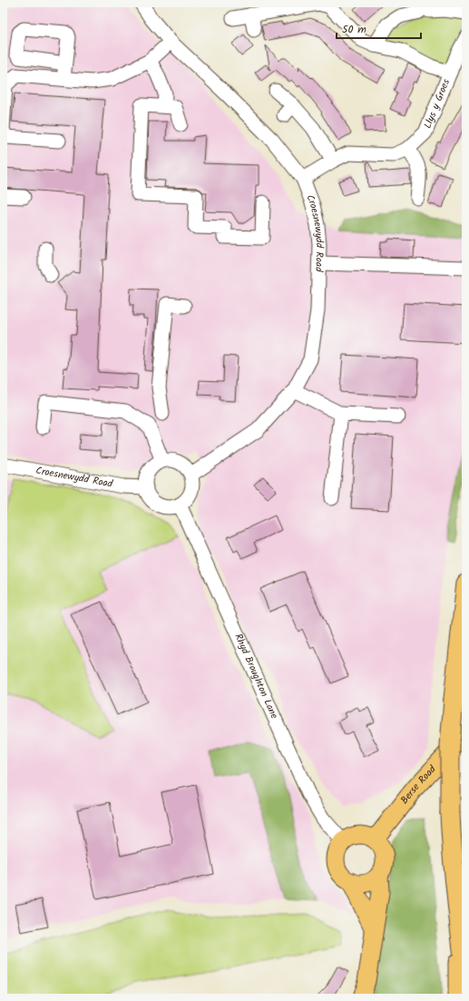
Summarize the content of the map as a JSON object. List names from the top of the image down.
{
  "streets": {
    "main road": ["Berse Road"],
    "street": ["Llys y Groes", "Croesnewydd Road", "Rhyd Broughton Lane"]
  },
  "crossings": [
    ["Llys y Groes", "Croesnewydd Road"],
    ["Croesnewydd Road", "Rhyd Broughton Lane"],
    ["Rhyd Broughton Lane", "Berse Road"]
  ],
  "scale_bar": "50 m"
}
